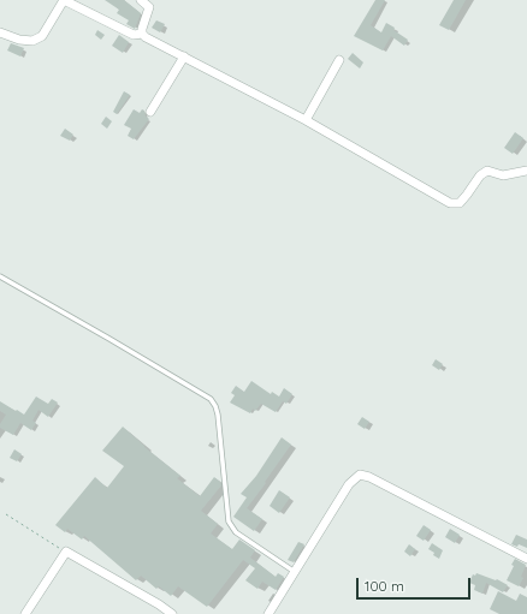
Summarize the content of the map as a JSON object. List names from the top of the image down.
{
  "scale_bar": "100 m"
}
